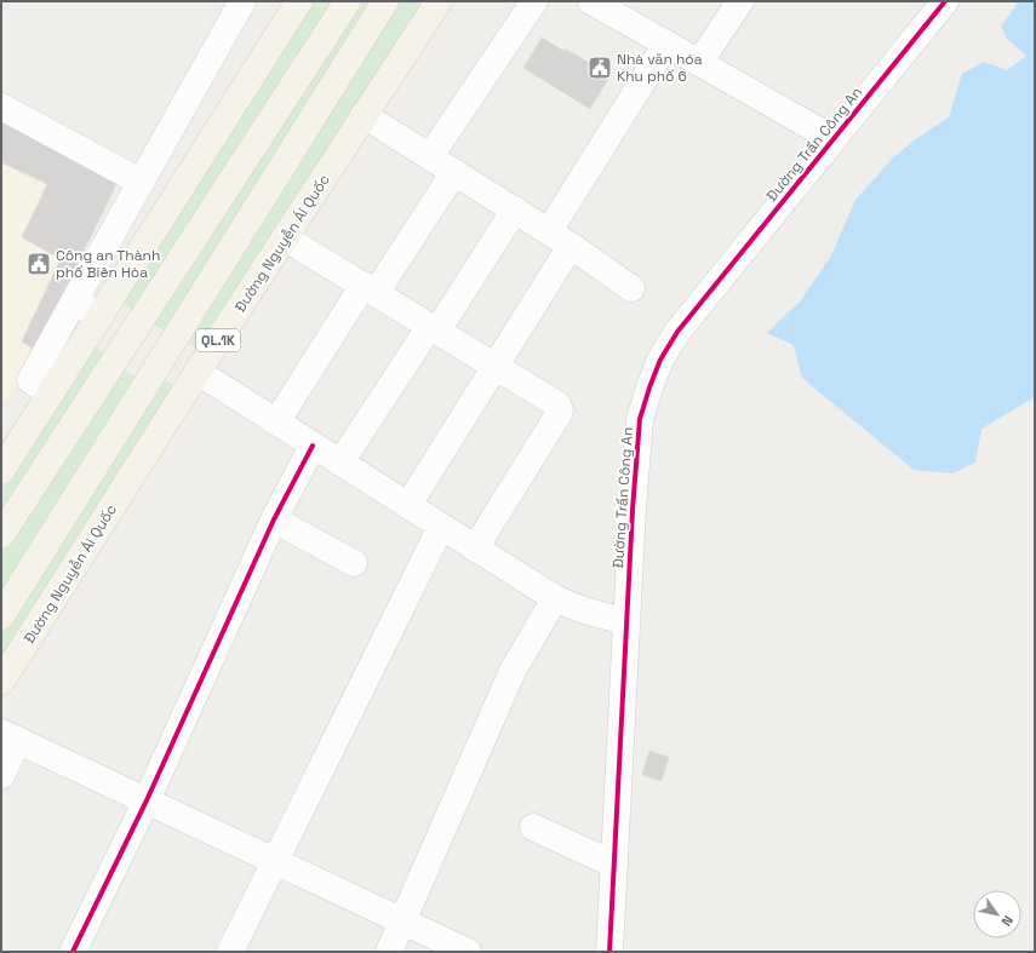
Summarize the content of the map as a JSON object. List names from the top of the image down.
{
  "streets": {
    "main road": ["Đường Nguyễn Ái Quốc", "QL.1K"],
    "street": ["Đường Trần Công An"]
  },
  "places": {
    "public building": ["Nhà văn hóa Khu phố 6", "Công an Thành phố Biên Hòa"]
  },
  "north": "bottom right"
}
